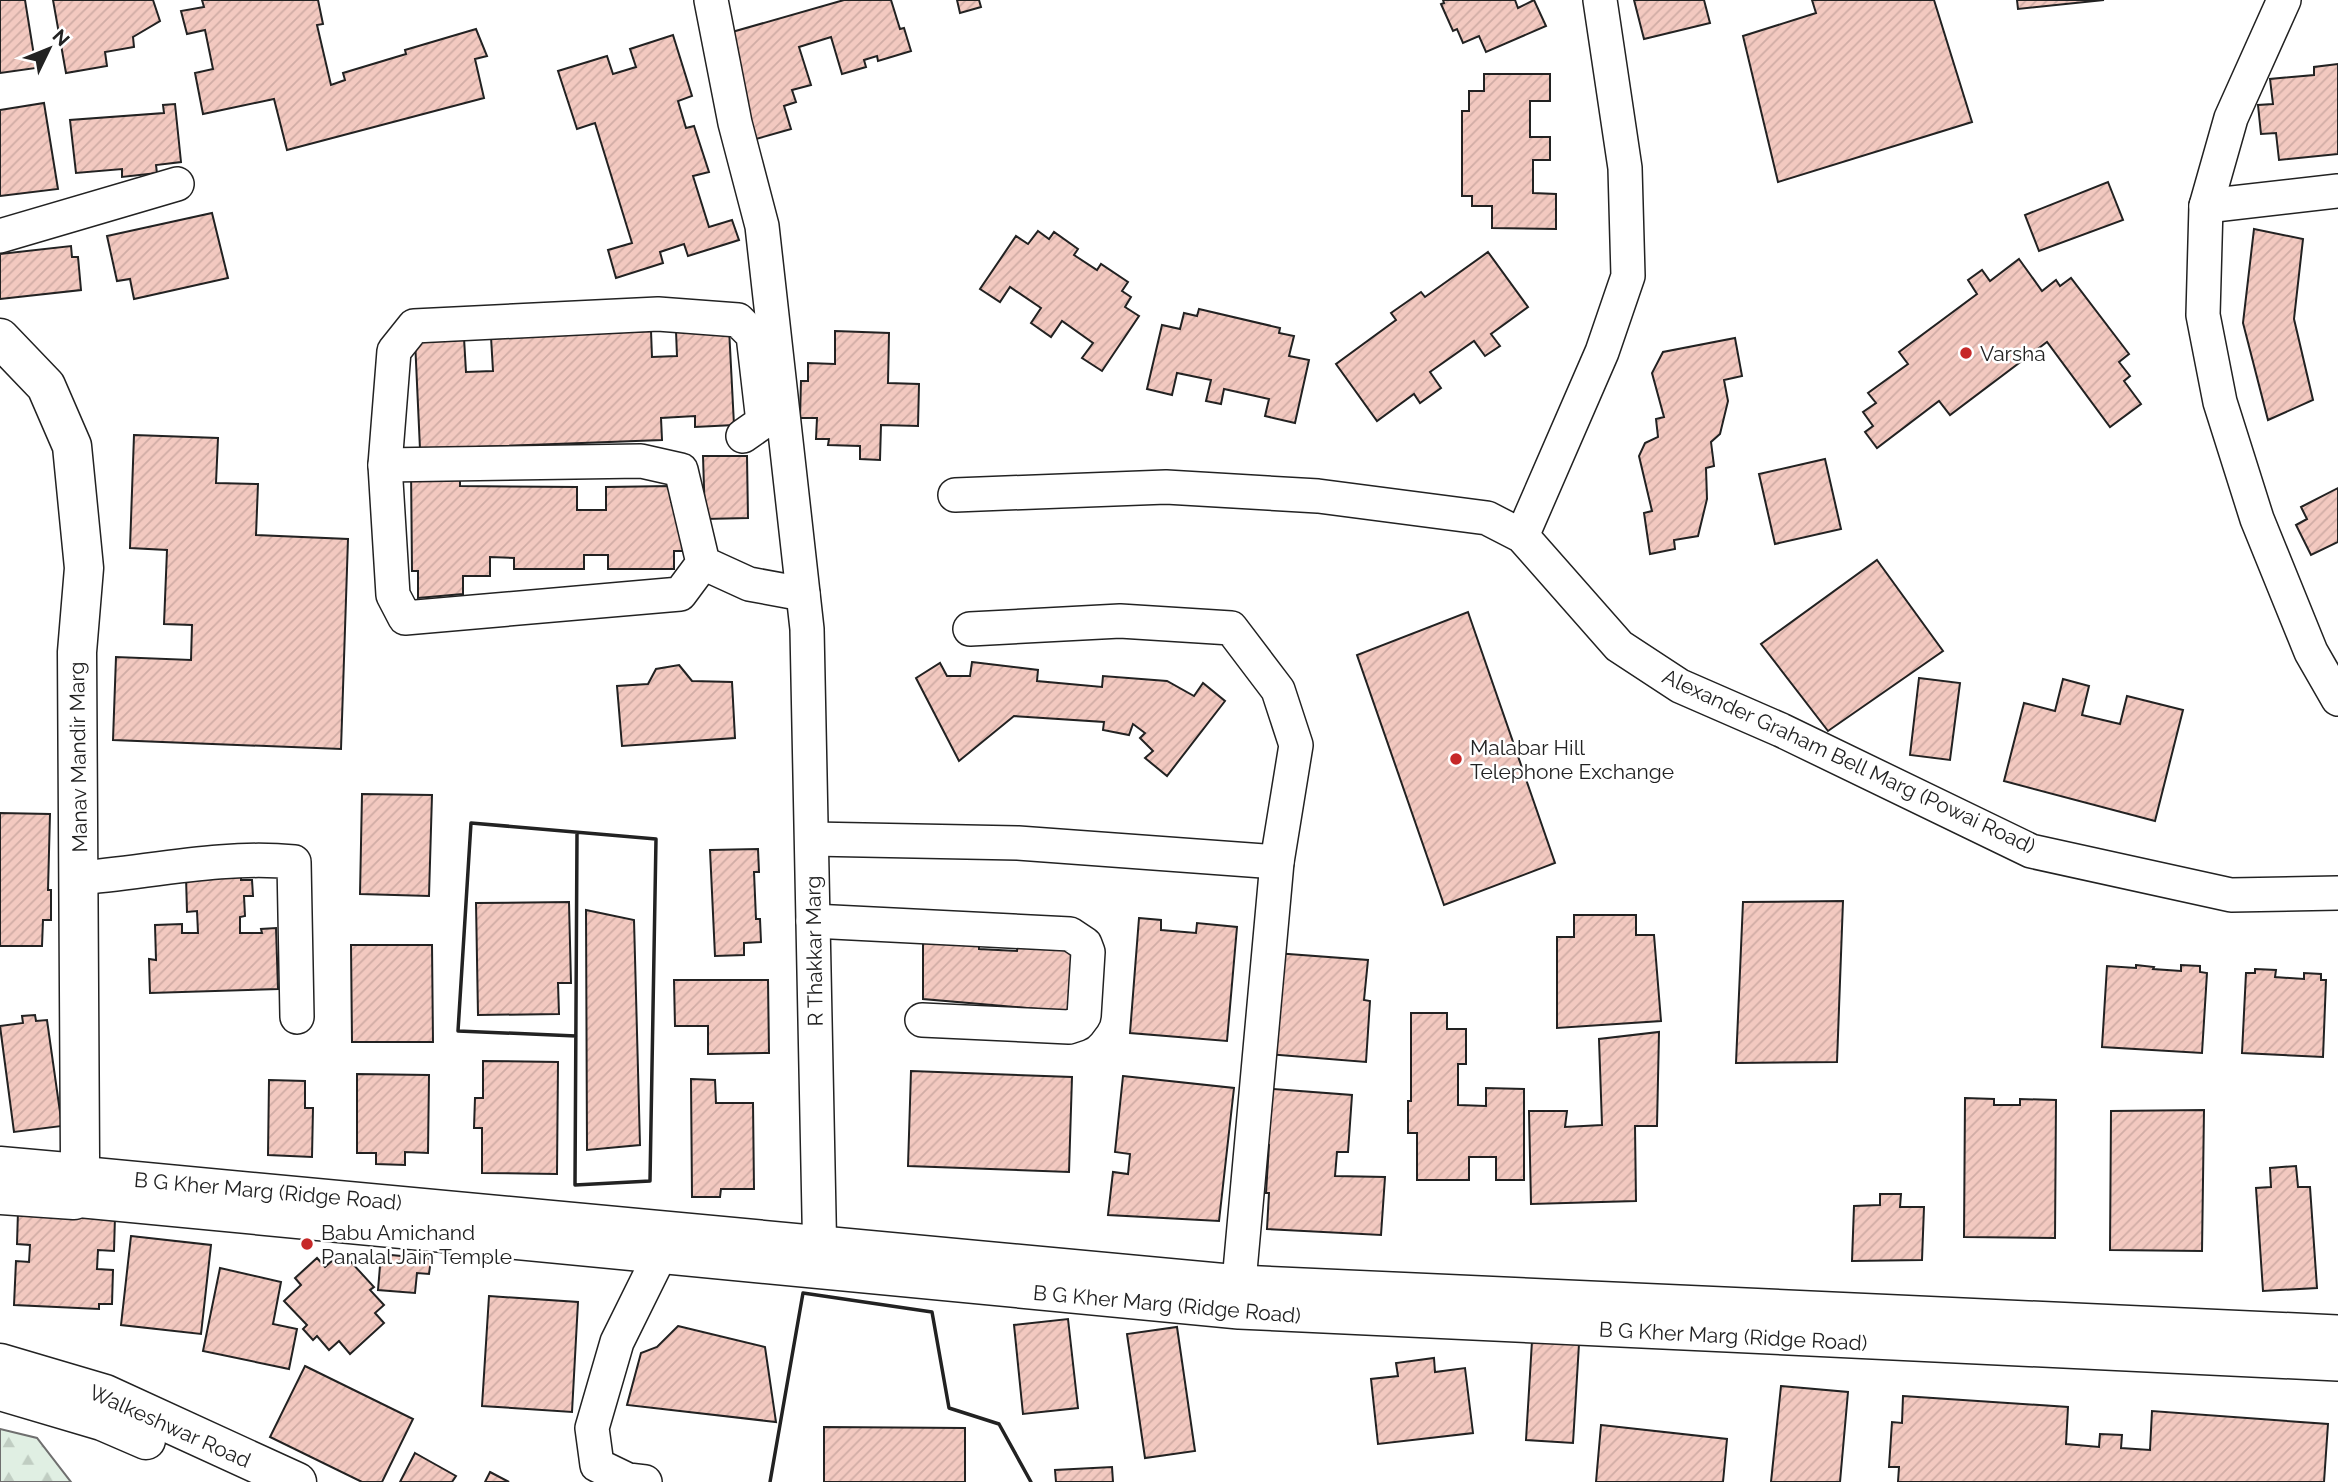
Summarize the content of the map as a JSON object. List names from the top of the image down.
{
  "streets": {
    "main road": ["Manav Mandir Marg", "B G Kher Marg (Ridge Road)", "Walkeshwar Road"],
    "street": ["Alexander Graham Bell Marg (Powai Road)", "R Thakkar Marg"]
  },
  "crossings": [
    ["Manav Mandir Marg", "B G Kher Marg (Ridge Road)"],
    ["R Thakkar Marg", "B G Kher Marg (Ridge Road)"]
  ],
  "places": ["Varsha", "Malabar Hill Telephone Exchange", "Babu Amichand Panalal Jain Temple"],
  "north": "top right"
}
